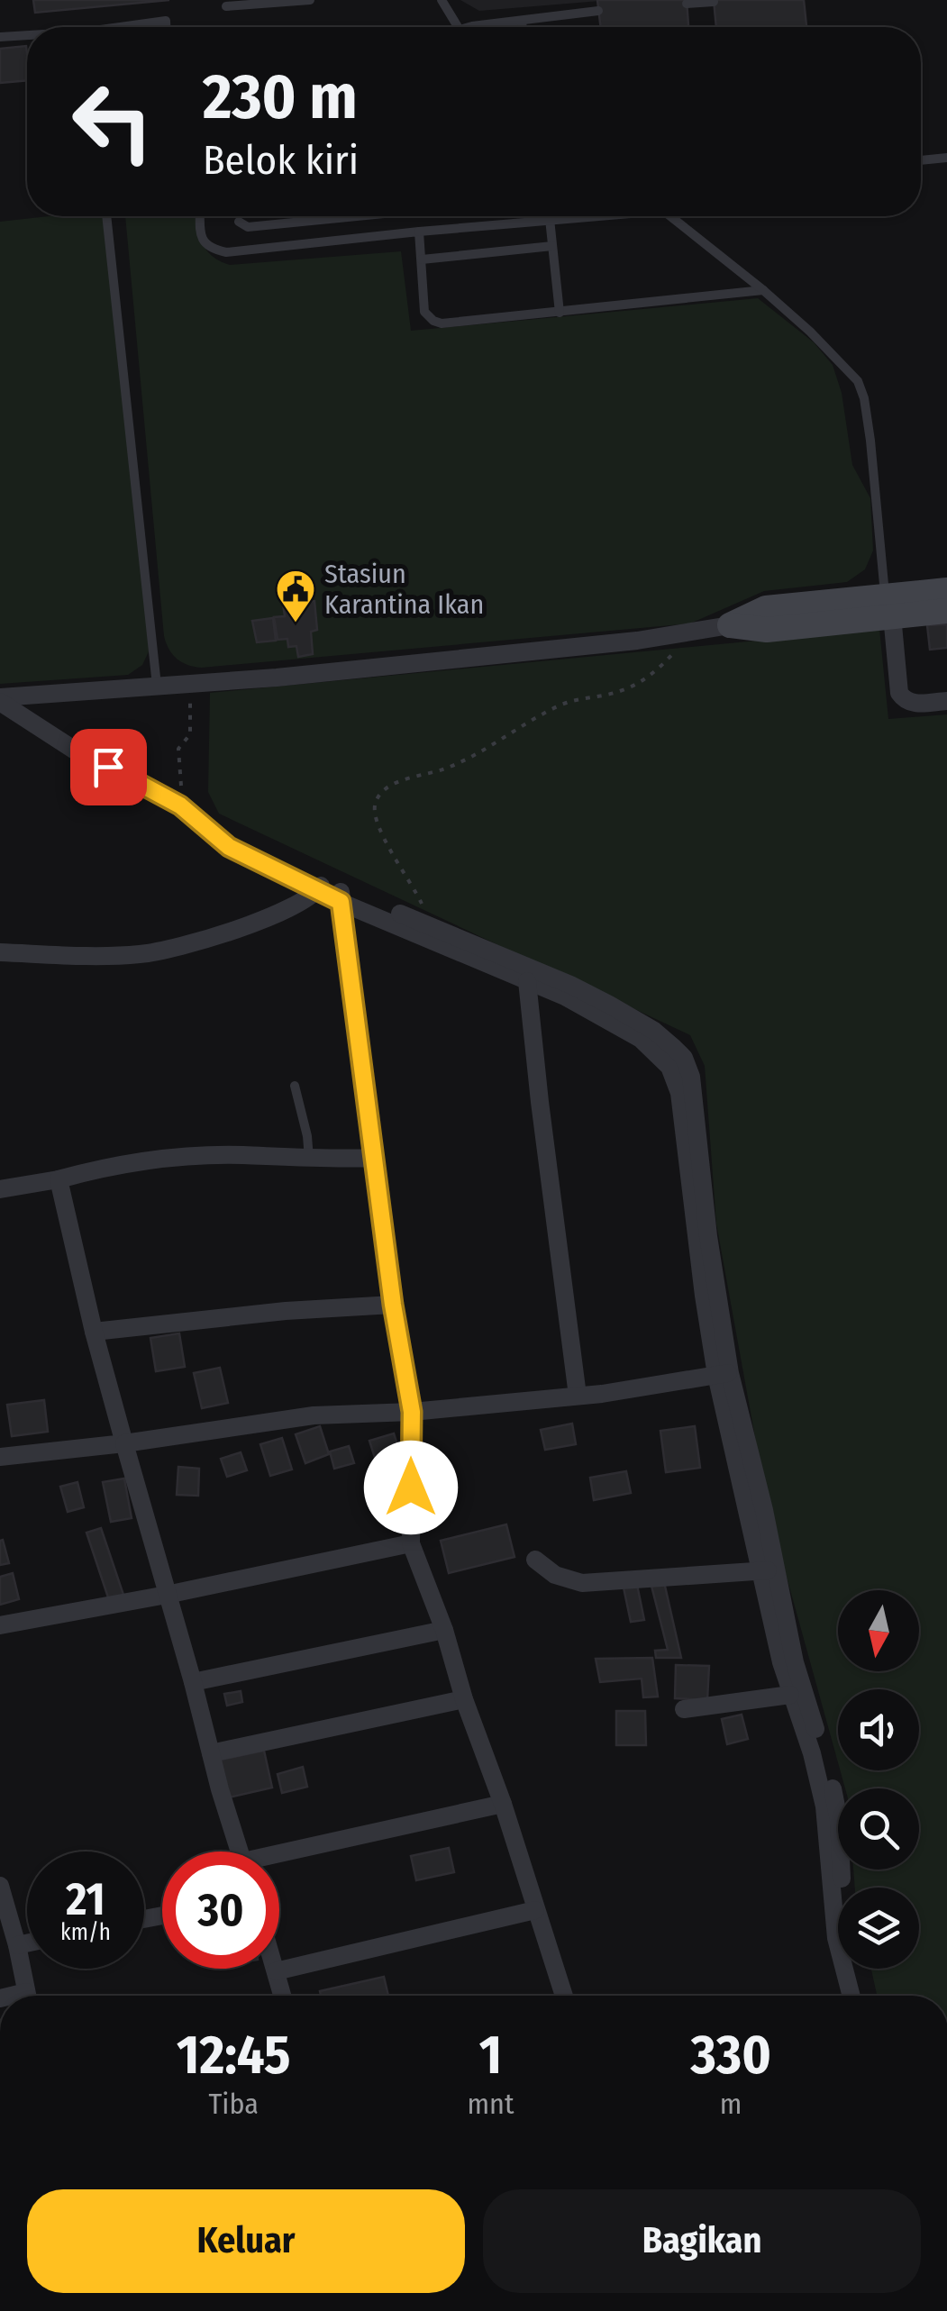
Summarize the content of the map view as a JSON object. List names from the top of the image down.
{
  "places": {
    "public building": ["Stasiun Karantina Ikan"]
  },
  "north": "bottom",
  "page": {
    "turn": ["230 m", "Belok kiri"],
    "speed": "21 km/h",
    "limit": "30",
    "eta": [
      "12:45",
      "Tiba",
      "1",
      "mnt",
      "330",
      "m"
    ],
    "buttons": ["Keluar", "Bagikan"]
  }
}
